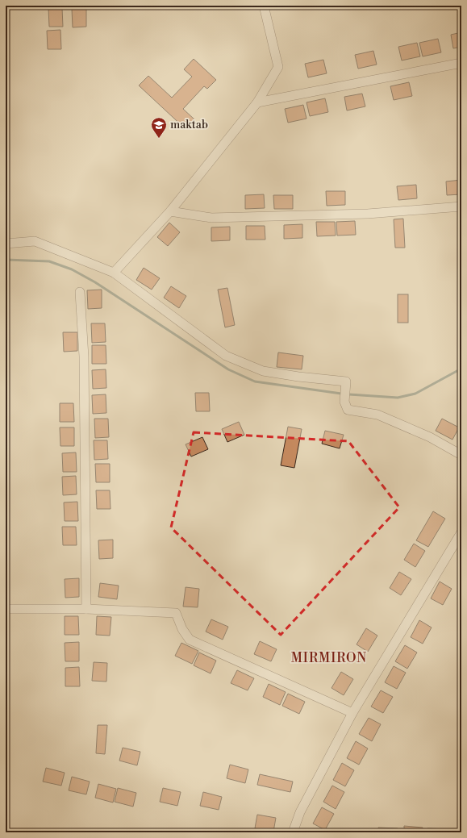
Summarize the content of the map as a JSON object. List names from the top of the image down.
{
  "districts": ["MIRMIRON"],
  "places": {
    "school or university": ["maktab"]
  }
}
